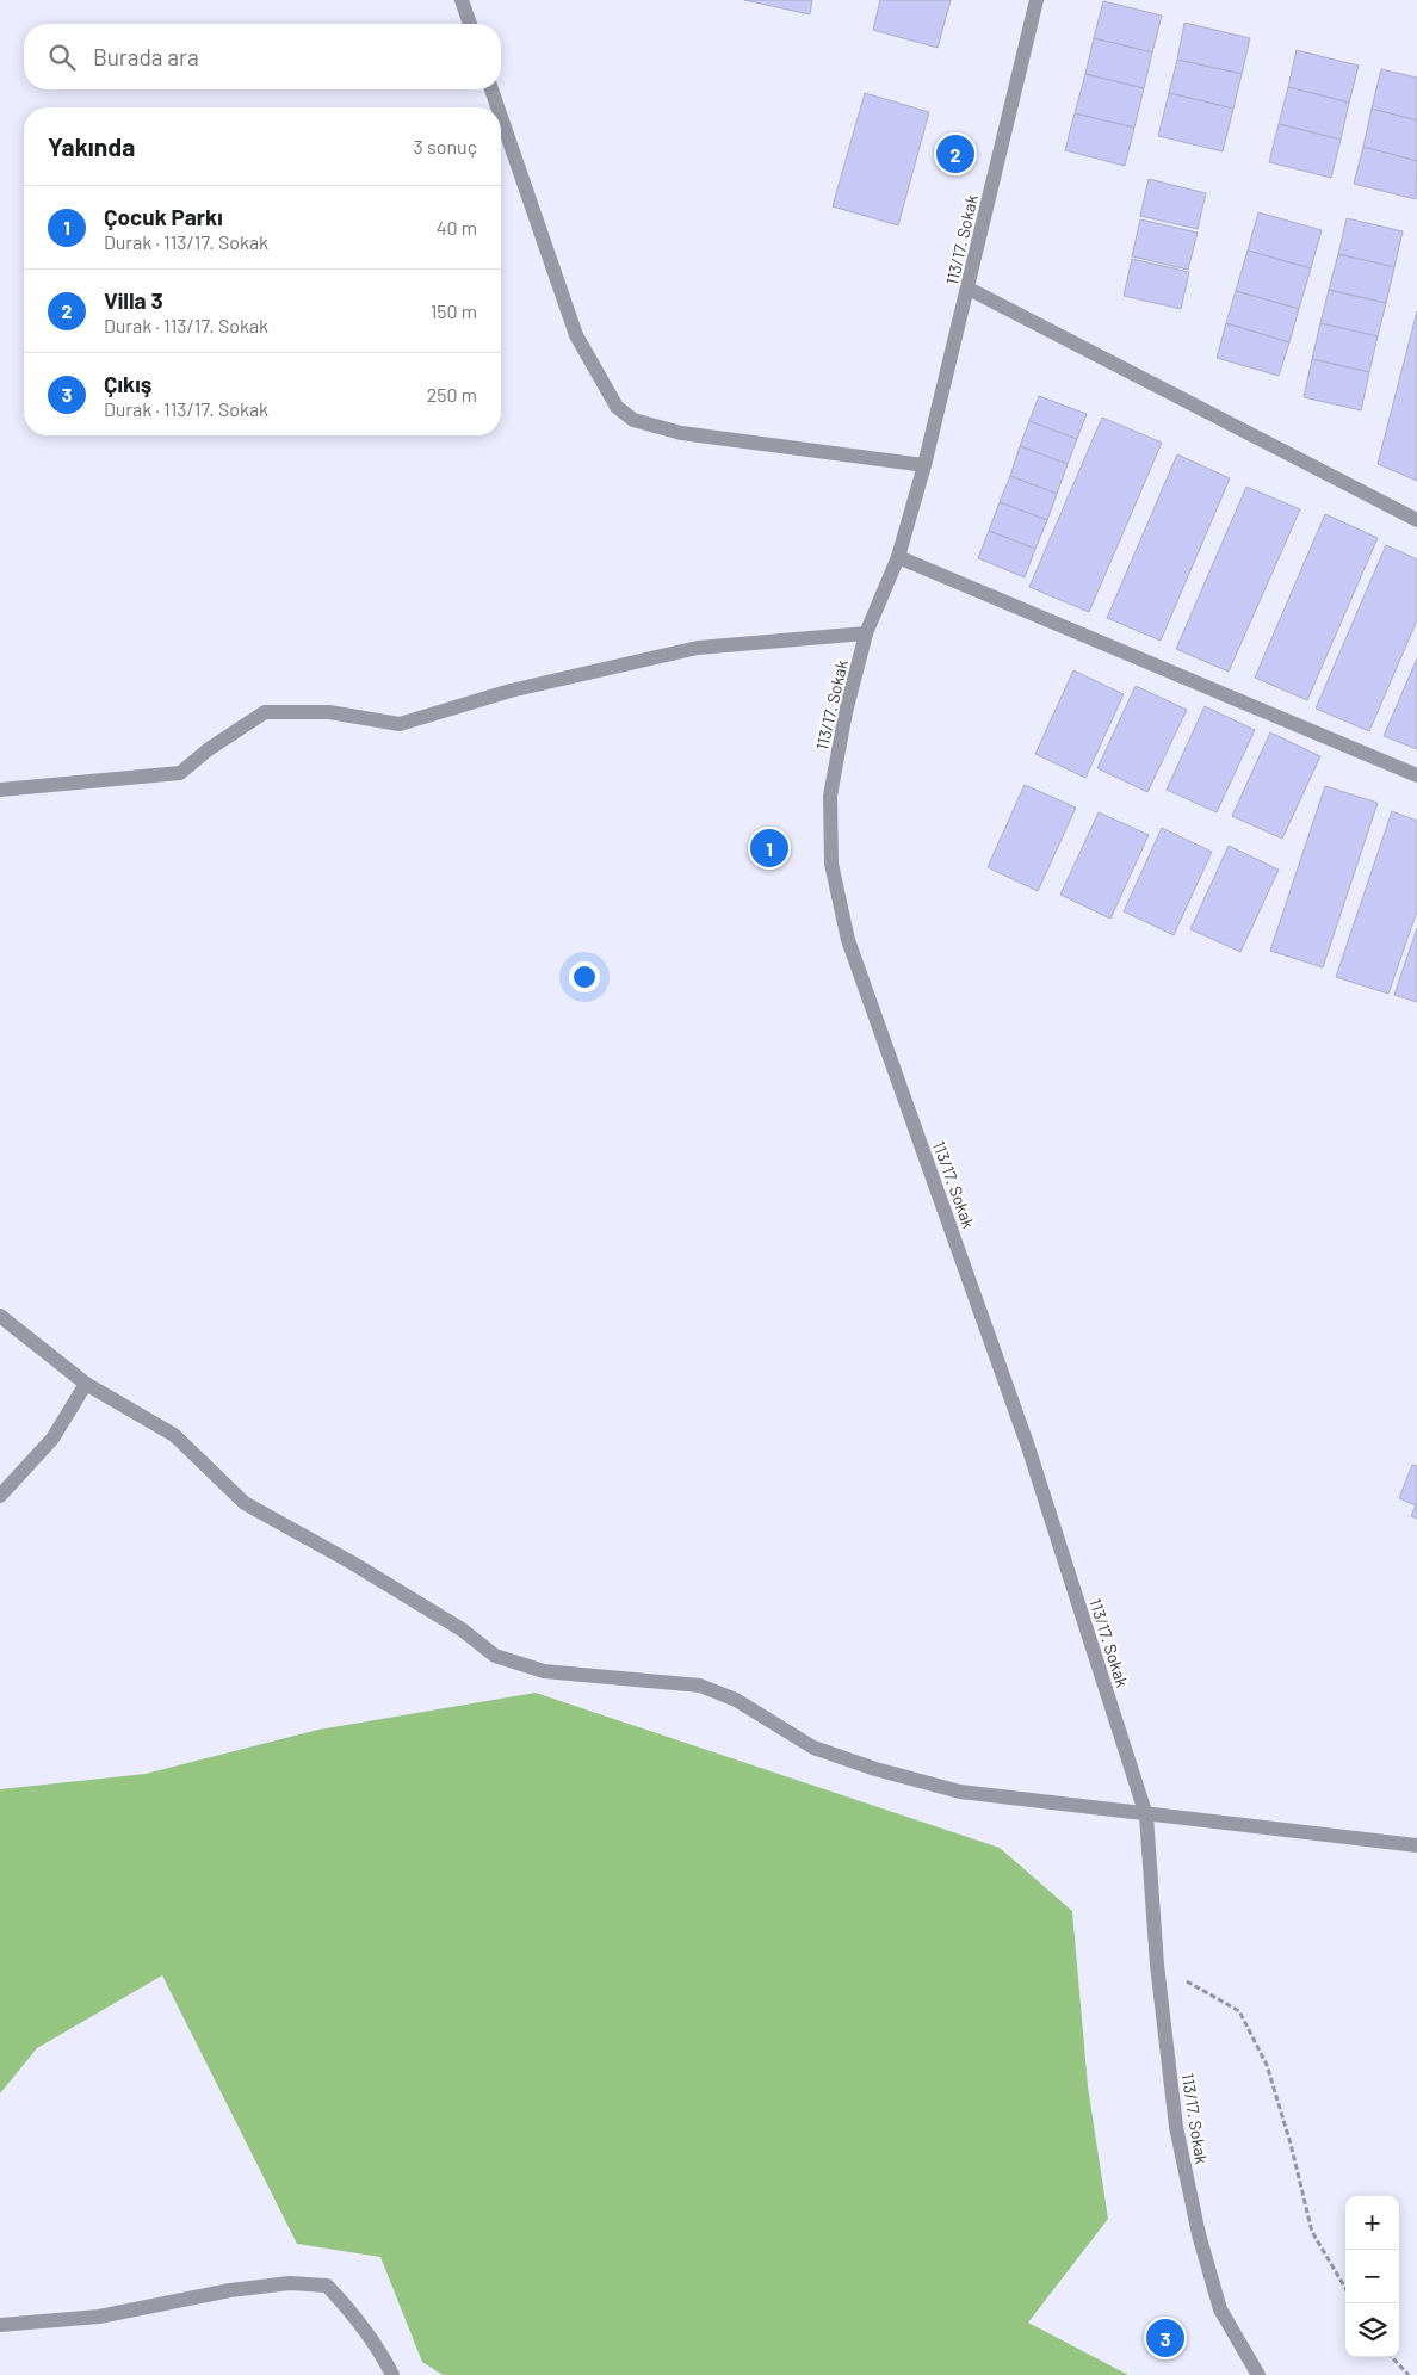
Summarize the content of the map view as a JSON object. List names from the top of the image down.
{
  "streets": {
    "street": ["113/17. Sokak"]
  },
  "page": {
    "search": "Burada ara",
    "heading": ["Yakında", "3 sonuç"],
    "pins": ["2", "1", "3"],
    "list": [
      {
        "mark": "1",
        "name": "Çocuk Parkı",
        "note": "Durak · 113/17. Sokak",
        "value": "40 m"
      },
      {
        "mark": "2",
        "name": "Villa 3",
        "note": "Durak · 113/17. Sokak",
        "value": "150 m"
      },
      {
        "mark": "3",
        "name": "Çıkış",
        "note": "Durak · 113/17. Sokak",
        "value": "250 m"
      }
    ],
    "map_buttons": ["+", "−"]
  }
}
